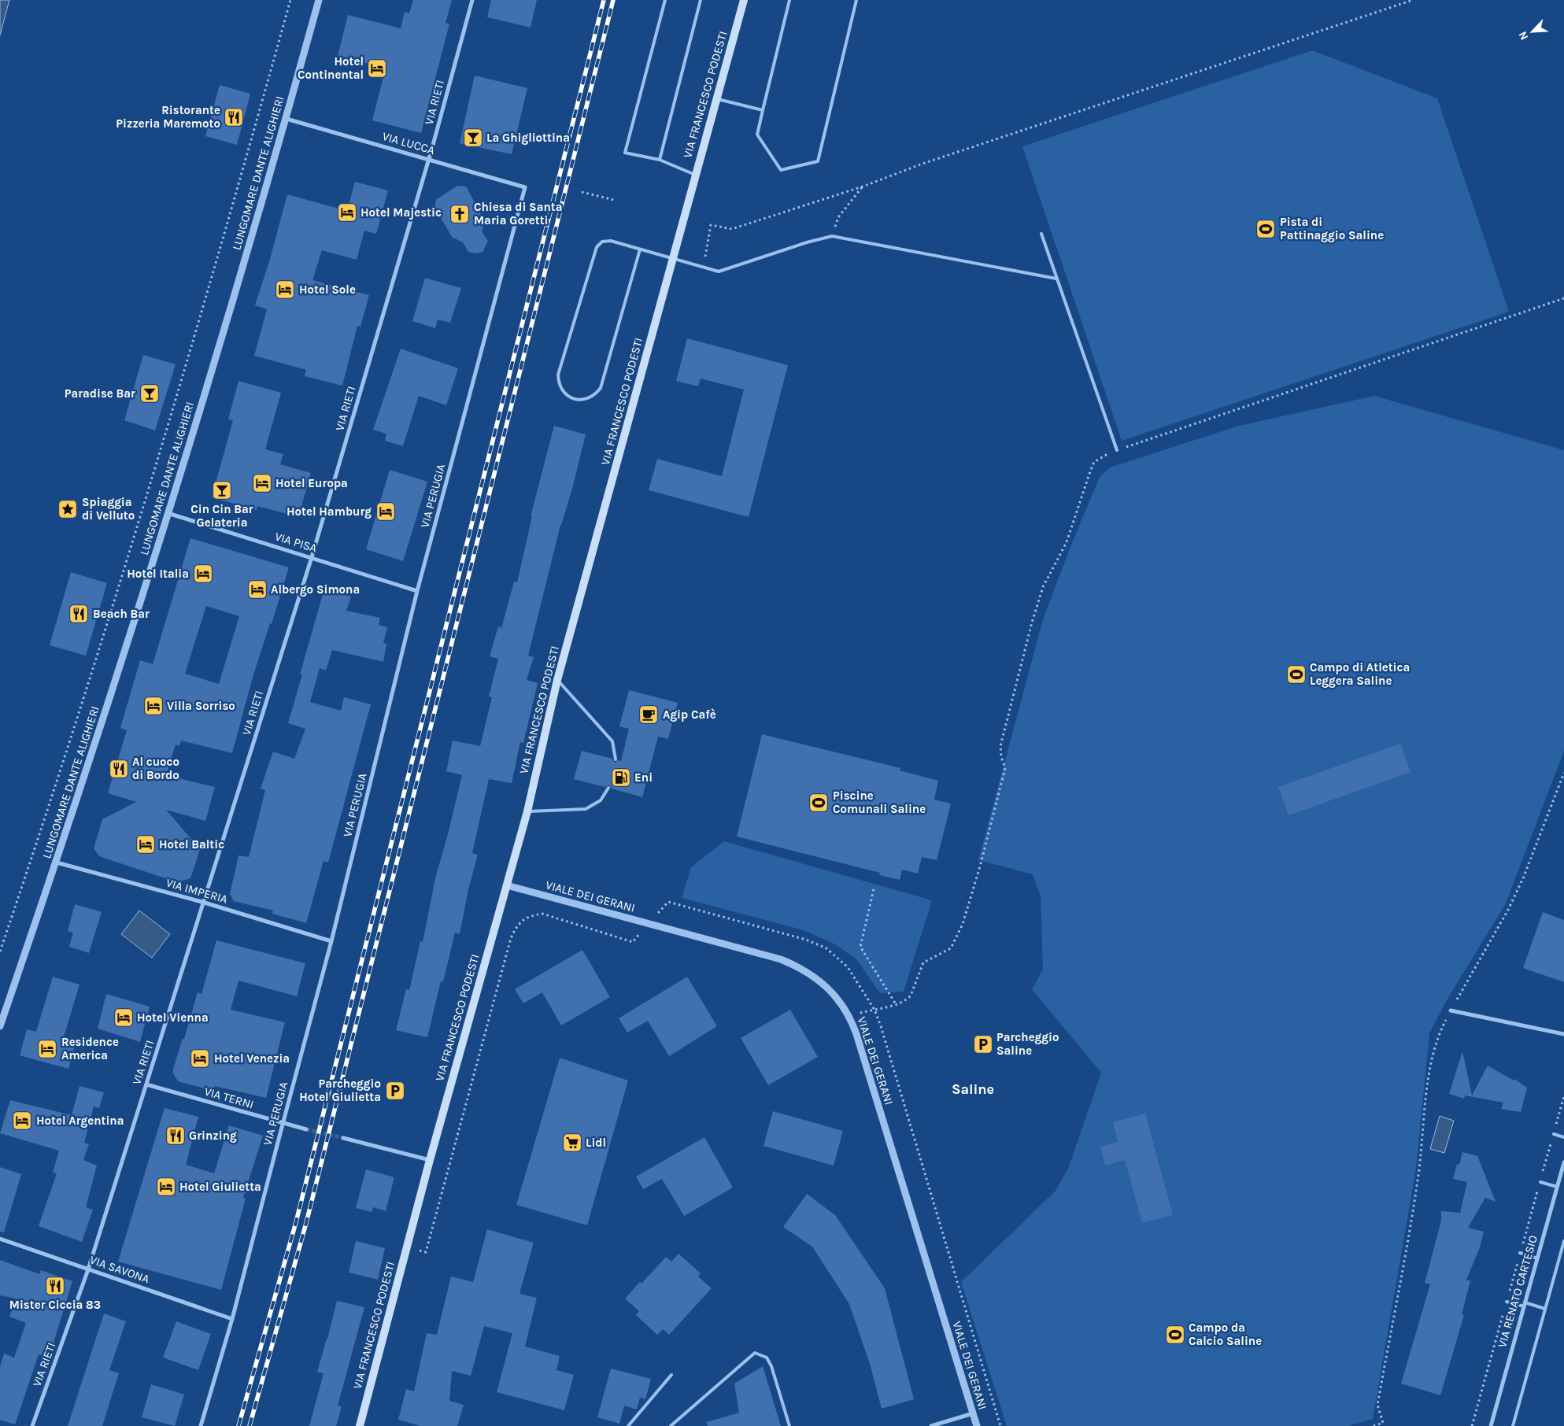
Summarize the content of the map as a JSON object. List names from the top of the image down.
{
  "streets": {
    "main road": ["VIA FRANCESCO PODESTI"],
    "street": [
      "VIA RIETI",
      "VIA LUCCA",
      "LUNGOMARE DANTE ALIGHIERI",
      "VIA PERUGIA",
      "VIA PISA",
      "VIA IMPERIA",
      "VIALE DEI GERANI",
      "VIA TERNI",
      "VIA SAVONA",
      "VIA RENATO CARTESIO"
    ]
  },
  "crossings": [
    ["VIA FRANCESCO PODESTI", "VIALE DEI GERANI"],
    ["VIA RIETI", "VIA LUCCA"],
    ["VIA RIETI", "VIA PISA"],
    ["VIA RIETI", "VIA IMPERIA"],
    ["VIA RIETI", "VIA TERNI"],
    ["VIA RIETI", "VIA SAVONA"],
    ["VIA LUCCA", "LUNGOMARE DANTE ALIGHIERI"],
    ["VIA LUCCA", "VIA PERUGIA"],
    ["LUNGOMARE DANTE ALIGHIERI", "VIA PISA"],
    ["LUNGOMARE DANTE ALIGHIERI", "VIA IMPERIA"],
    ["VIA PERUGIA", "VIA PISA"],
    ["VIA PERUGIA", "VIA IMPERIA"],
    ["VIA PERUGIA", "VIA TERNI"],
    ["VIA PERUGIA", "VIA SAVONA"]
  ],
  "districts": ["Saline"],
  "places": {
    "hotel": [
      "Hotel Continental",
      "Hotel Majestic",
      "Hotel Sole",
      "Hotel Europa",
      "Hotel Hamburg",
      "Hotel Italia",
      "Albergo Simona",
      "Villa Sorriso",
      "Hotel Baltic",
      "Hotel Vienna",
      "Residence America",
      "Hotel Venezia",
      "Hotel Argentina",
      "Hotel Giulietta"
    ],
    "restaurant": [
      "Ristorante Pizzeria Maremoto",
      "Beach Bar",
      "Al cuoco di Bordo",
      "Grinzing",
      "Mister Ciccia 83"
    ],
    "bar": ["La Ghigliottina", "Paradise Bar", "Cin Cin Bar Gelateria"],
    "church": ["Chiesa di Santa Maria Goretti"],
    "sports": [
      "Pista di Pattinaggio Saline",
      "Campo di Atletica Leggera Saline",
      "Piscine Comunali Saline",
      "Campo da Calcio Saline"
    ],
    "place": ["Spiaggia di Velluto"],
    "cafe": ["Agip Cafè"],
    "fuel station": ["Eni"],
    "parking": ["Parcheggio Saline", "Parcheggio Hotel Giulietta"],
    "supermarket": ["Lidl"]
  },
  "north": "bottom left"
}
